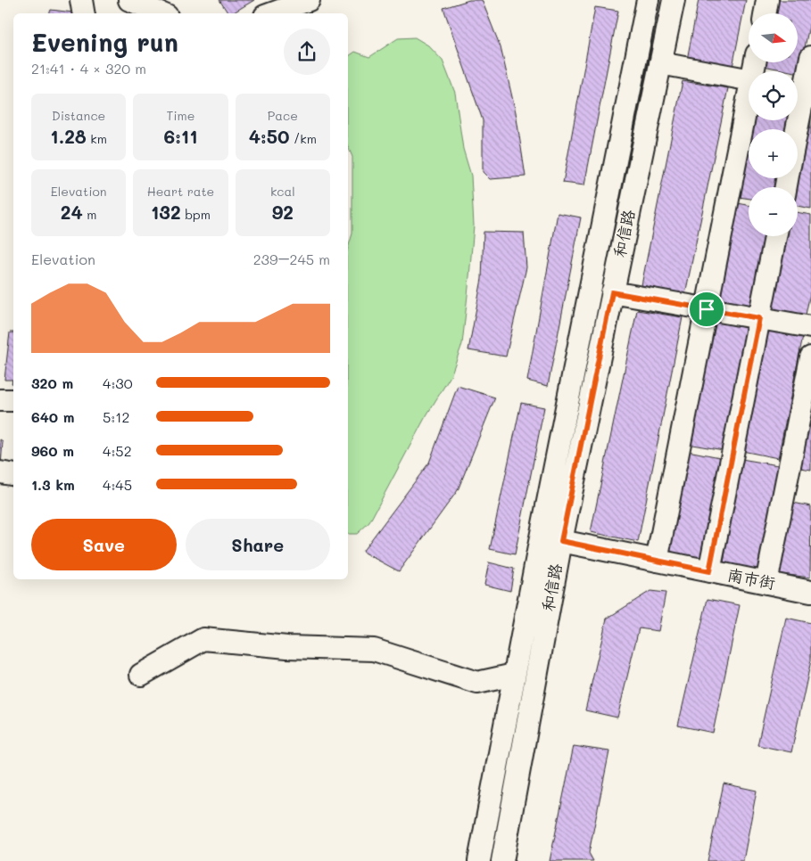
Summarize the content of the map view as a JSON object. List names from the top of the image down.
{
  "streets": {
    "street": ["和信路", "南市街"]
  },
  "crossings": [
    ["和信路", "南市街"]
  ],
  "north": "right",
  "page": {
    "map_buttons": ["+", "−"],
    "heading": ["Evening run", "21:41 · 4 × 320 m"],
    "stats": [
      ["Distance", "1.28 km"],
      ["Time", "6:11"],
      ["Pace", "4:50 /km"],
      ["Elevation", "24 m"],
      ["Heart rate", "132 bpm"],
      ["kcal", "92"]
    ],
    "chart": ["Elevation", "239–245 m"],
    "list": [
      {
        "name": "320 m",
        "note": "4:30"
      },
      {
        "name": "640 m",
        "note": "5:12"
      },
      {
        "name": "960 m",
        "note": "4:52"
      },
      {
        "name": "1.3 km",
        "note": "4:45"
      }
    ],
    "buttons": ["Save", "Share"]
  }
}
